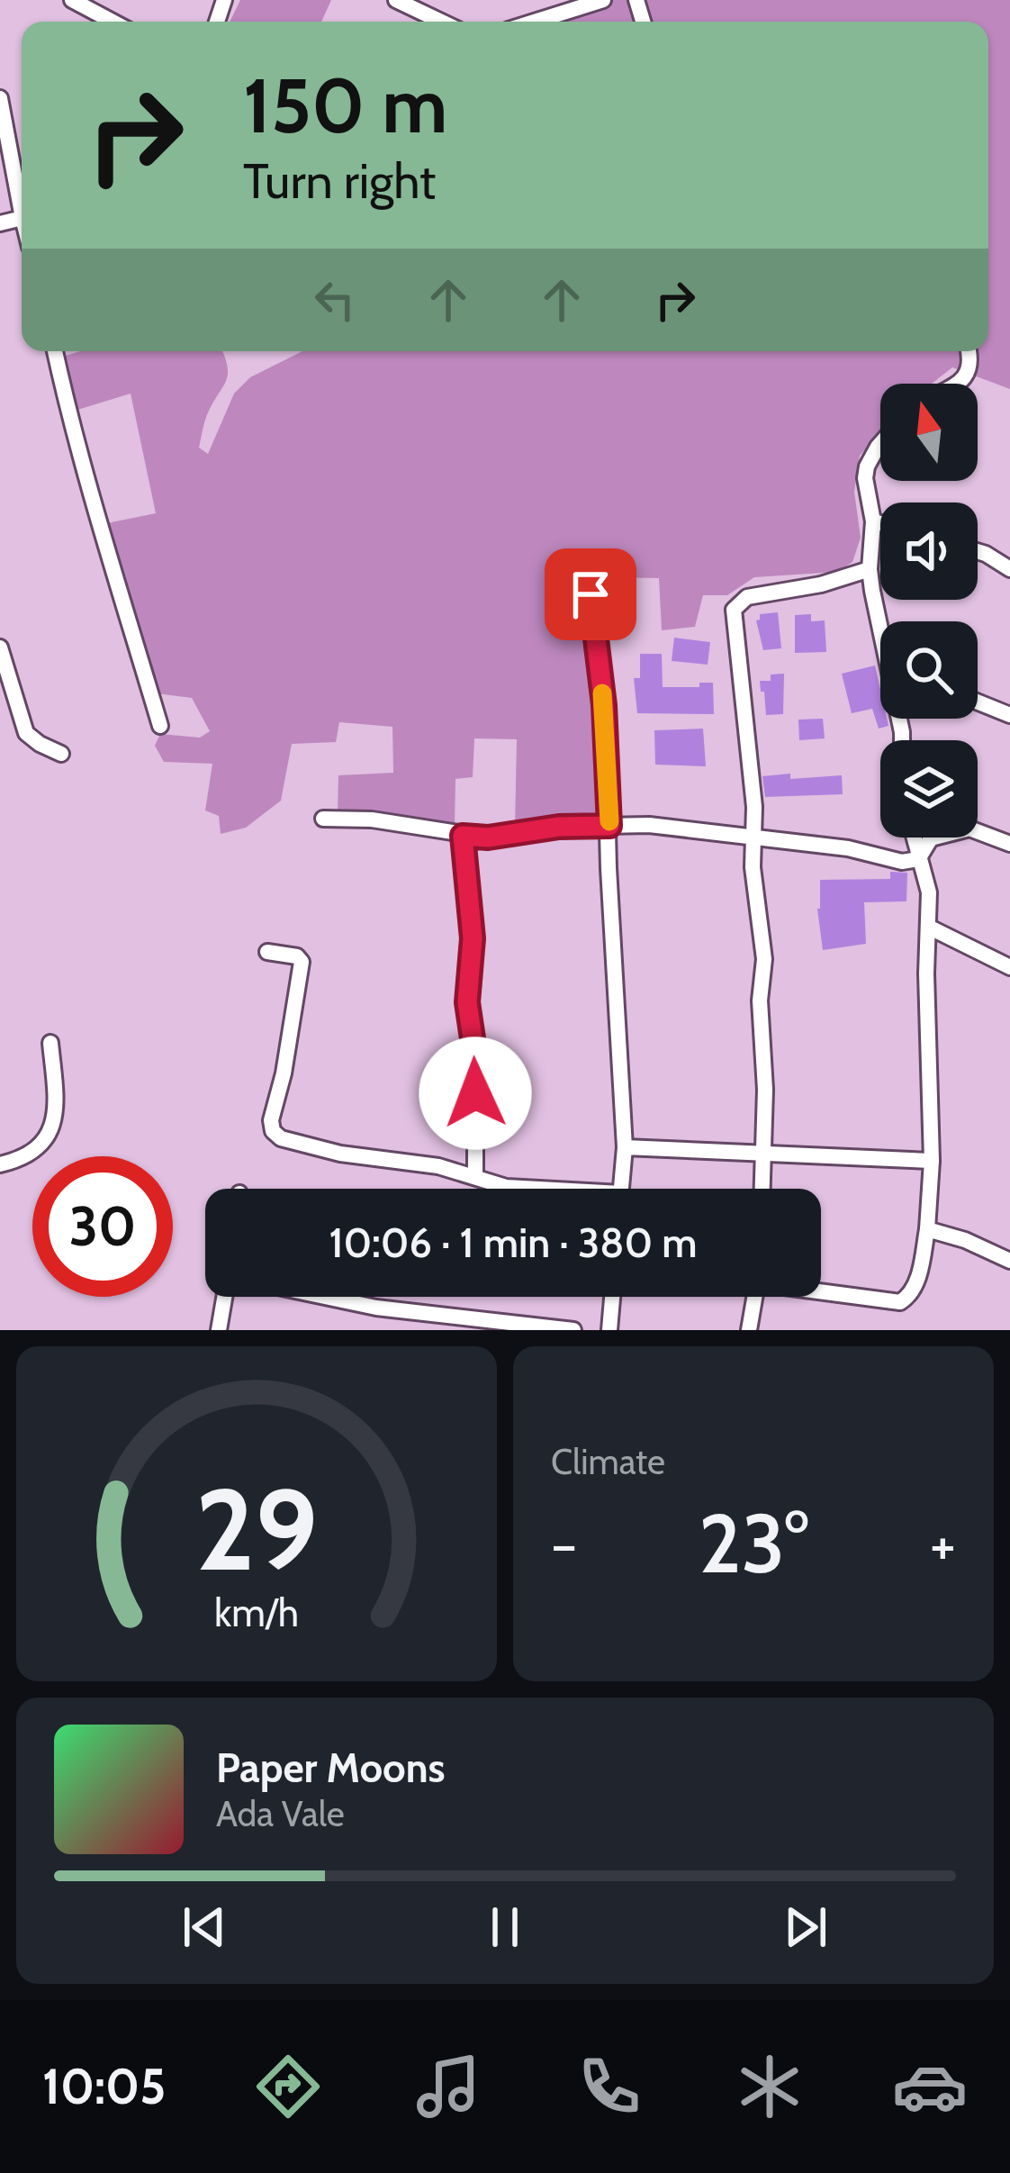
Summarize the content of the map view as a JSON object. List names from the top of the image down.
{
  "north": "top",
  "page": {
    "turn": ["150 m", "Turn right"],
    "limit": "30",
    "trip": "10:06 · 1 min · 380 m",
    "tile": "Climate",
    "heat": ["−", "23°", "+"],
    "song": ["Paper Moons", "Ada Vale"],
    "tabs": "10:05",
    "gauge": ["29", "km/h"]
  }
}
